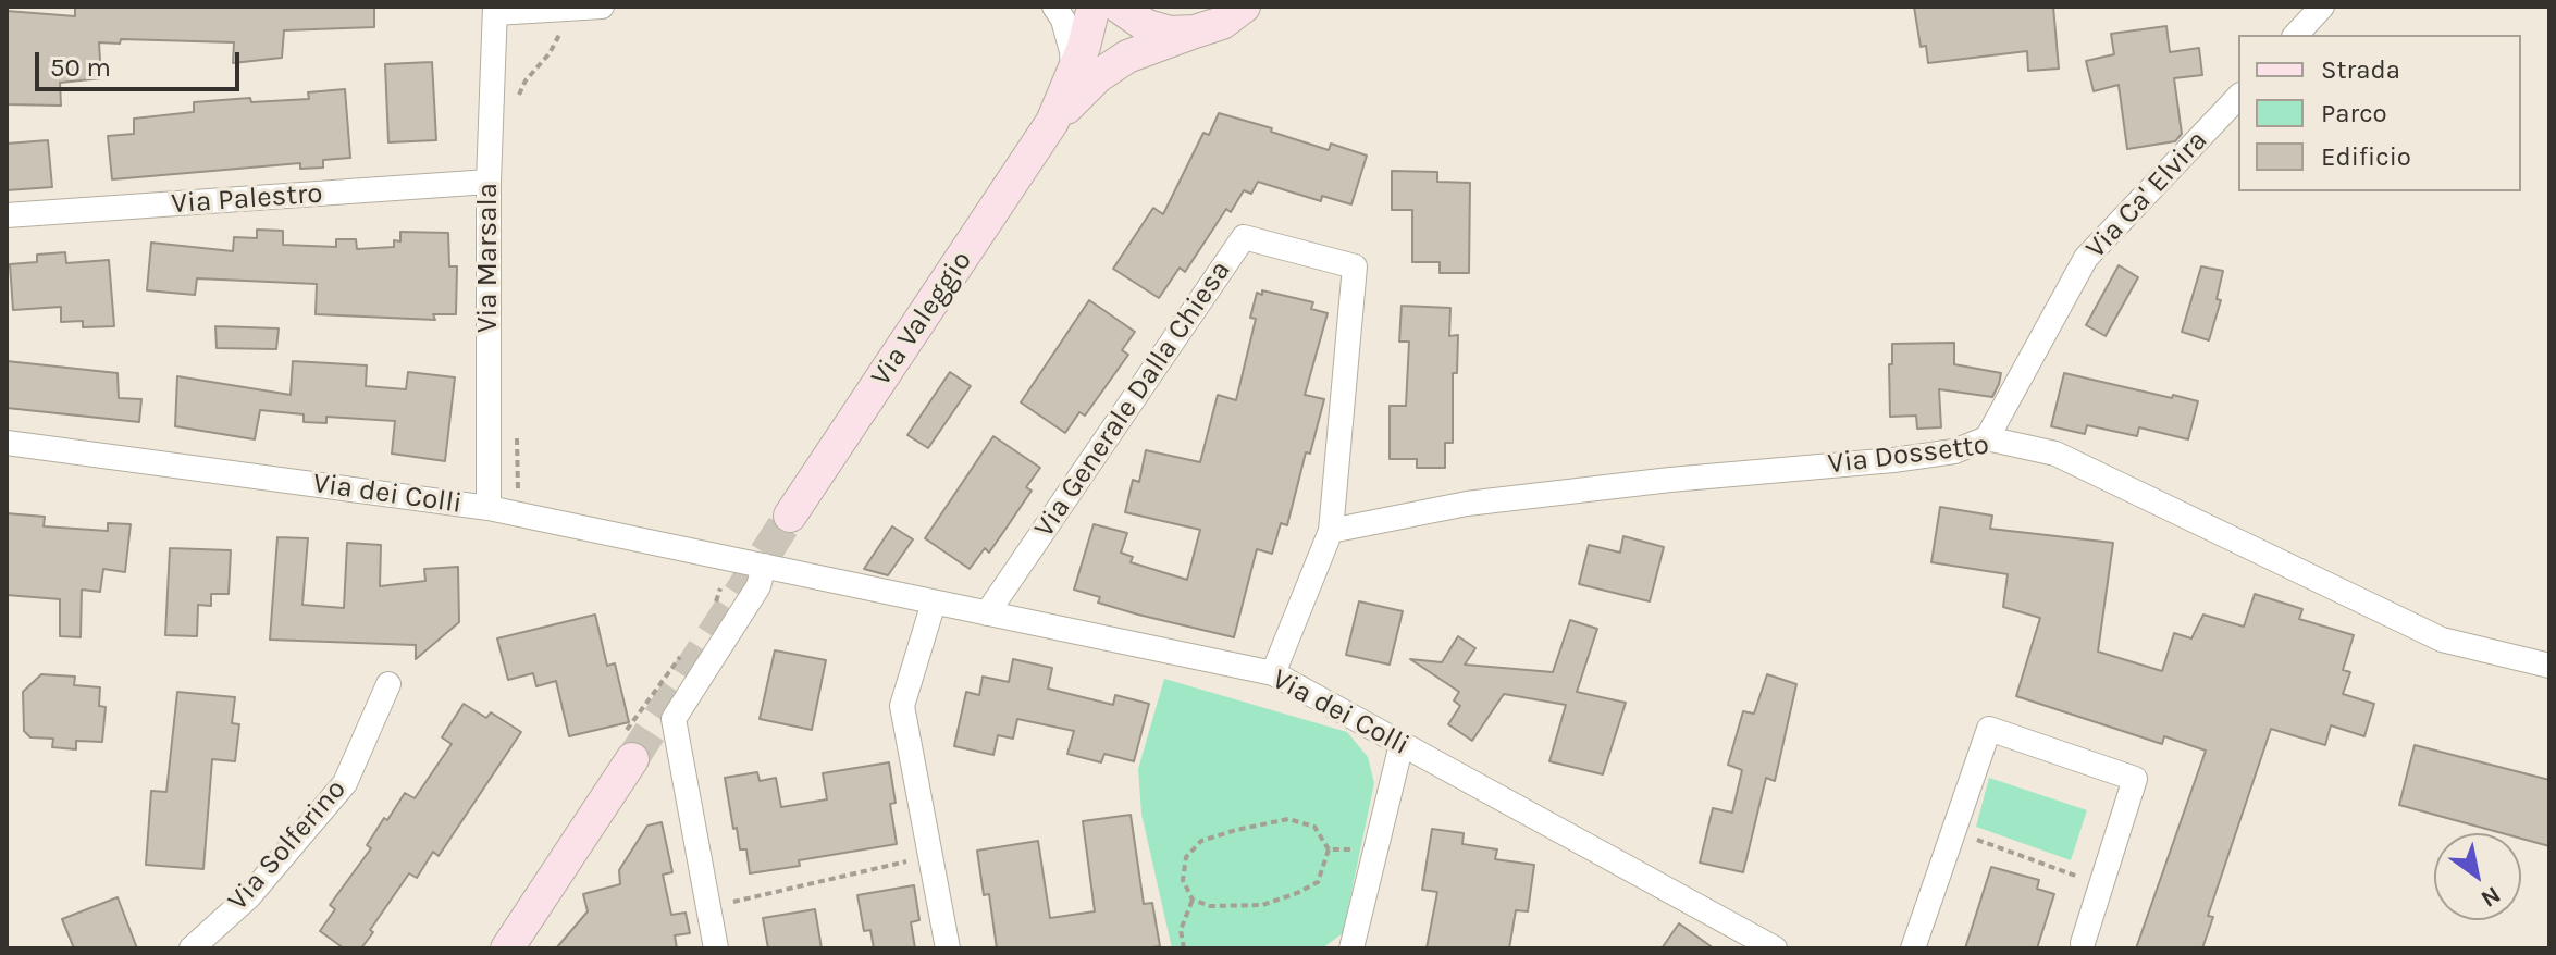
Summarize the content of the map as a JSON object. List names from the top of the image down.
{
  "streets": {
    "main road": ["Via Valeggio"],
    "street": [
      "Via Ca' Elvira",
      "Via Palestro",
      "Via Marsala",
      "Via Generale Dalla Chiesa",
      "Via Dossetto",
      "Via dei Colli",
      "Via Solferino"
    ]
  },
  "crossings": [
    ["Via Ca' Elvira", "Via Dossetto"],
    ["Via Palestro", "Via Marsala"],
    ["Via Marsala", "Via dei Colli"],
    ["Via Generale Dalla Chiesa", "Via Dossetto"],
    ["Via Generale Dalla Chiesa", "Via dei Colli"]
  ],
  "legend": ["Strada", "Parco", "Edificio"],
  "scale_bar": "50 m",
  "north": "bottom right"
}
